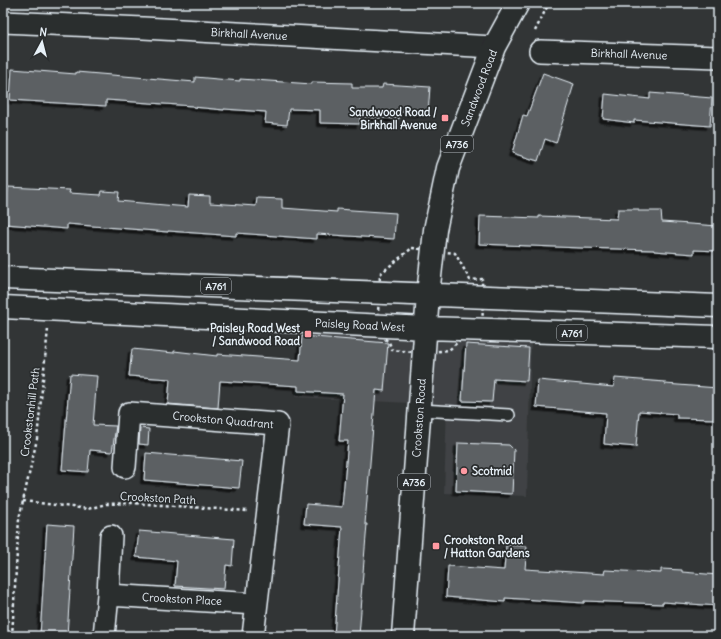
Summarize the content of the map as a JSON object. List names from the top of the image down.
{
  "streets": {
    "main road": [
      "Sandwood Road",
      "A736",
      "A761",
      "Paisley Road West",
      "Crookston Road"
    ],
    "street": ["Birkhall Avenue", "Crookston Quadrant", "Crookston Place"],
    "path": ["Crookstonhill Path", "Crookston Path"]
  },
  "crossings": [
    ["Birkhall Avenue", "Sandwood Road"],
    ["Sandwood Road", "A761"],
    ["Sandwood Road", "Crookston Road"],
    ["A761", "Crookston Road"],
    ["Paisley Road West", "Crookstonhill Path"],
    ["Paisley Road West", "Crookston Road"],
    ["Crookstonhill Path", "Crookston Path"],
    ["Crookston Quadrant", "Crookston Path"],
    ["Crookston Quadrant", "Crookston Place"]
  ],
  "places": {
    "transit": ["Sandwood Road / Birkhall Avenue", "Paisley Road West / Sandwood Road", "Crookston Road / Hatton Gardens"],
    "other": ["Scotmid"]
  },
  "north": "top"
}
